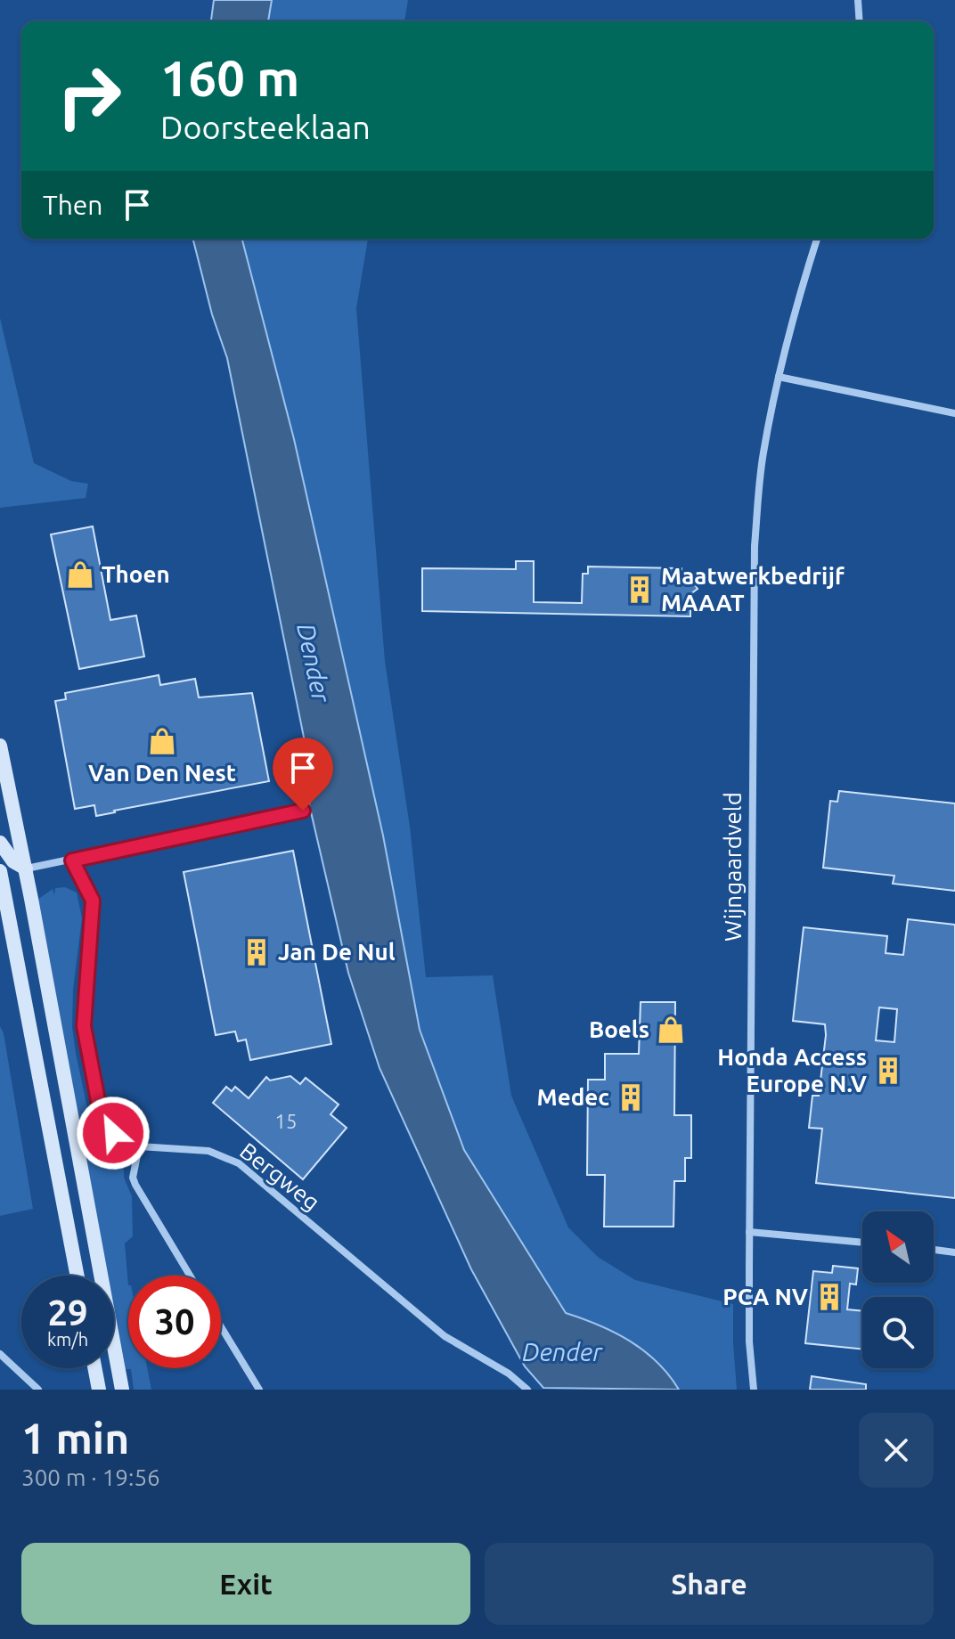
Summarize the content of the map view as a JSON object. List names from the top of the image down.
{
  "streets": {
    "street": ["Wijngaardveld", "Bergweg"]
  },
  "water": ["Dender"],
  "places": {
    "shop": ["Thoen", "Van Den Nest", "Boels"],
    "building": [
      "Maatwerkbedrijf MAAAT",
      "Jan De Nul",
      "Honda Access Europe N.V",
      "Medec",
      "PCA NV"
    ]
  },
  "house_numbers": ["15"],
  "north": "top left",
  "page": {
    "turn": ["160 m", "Doorsteeklaan"],
    "then": "Then",
    "speed": "29 km/h",
    "limit": "30",
    "heading": ["1 min", "300 m · 19:56"],
    "buttons": ["Exit", "Share"]
  }
}
